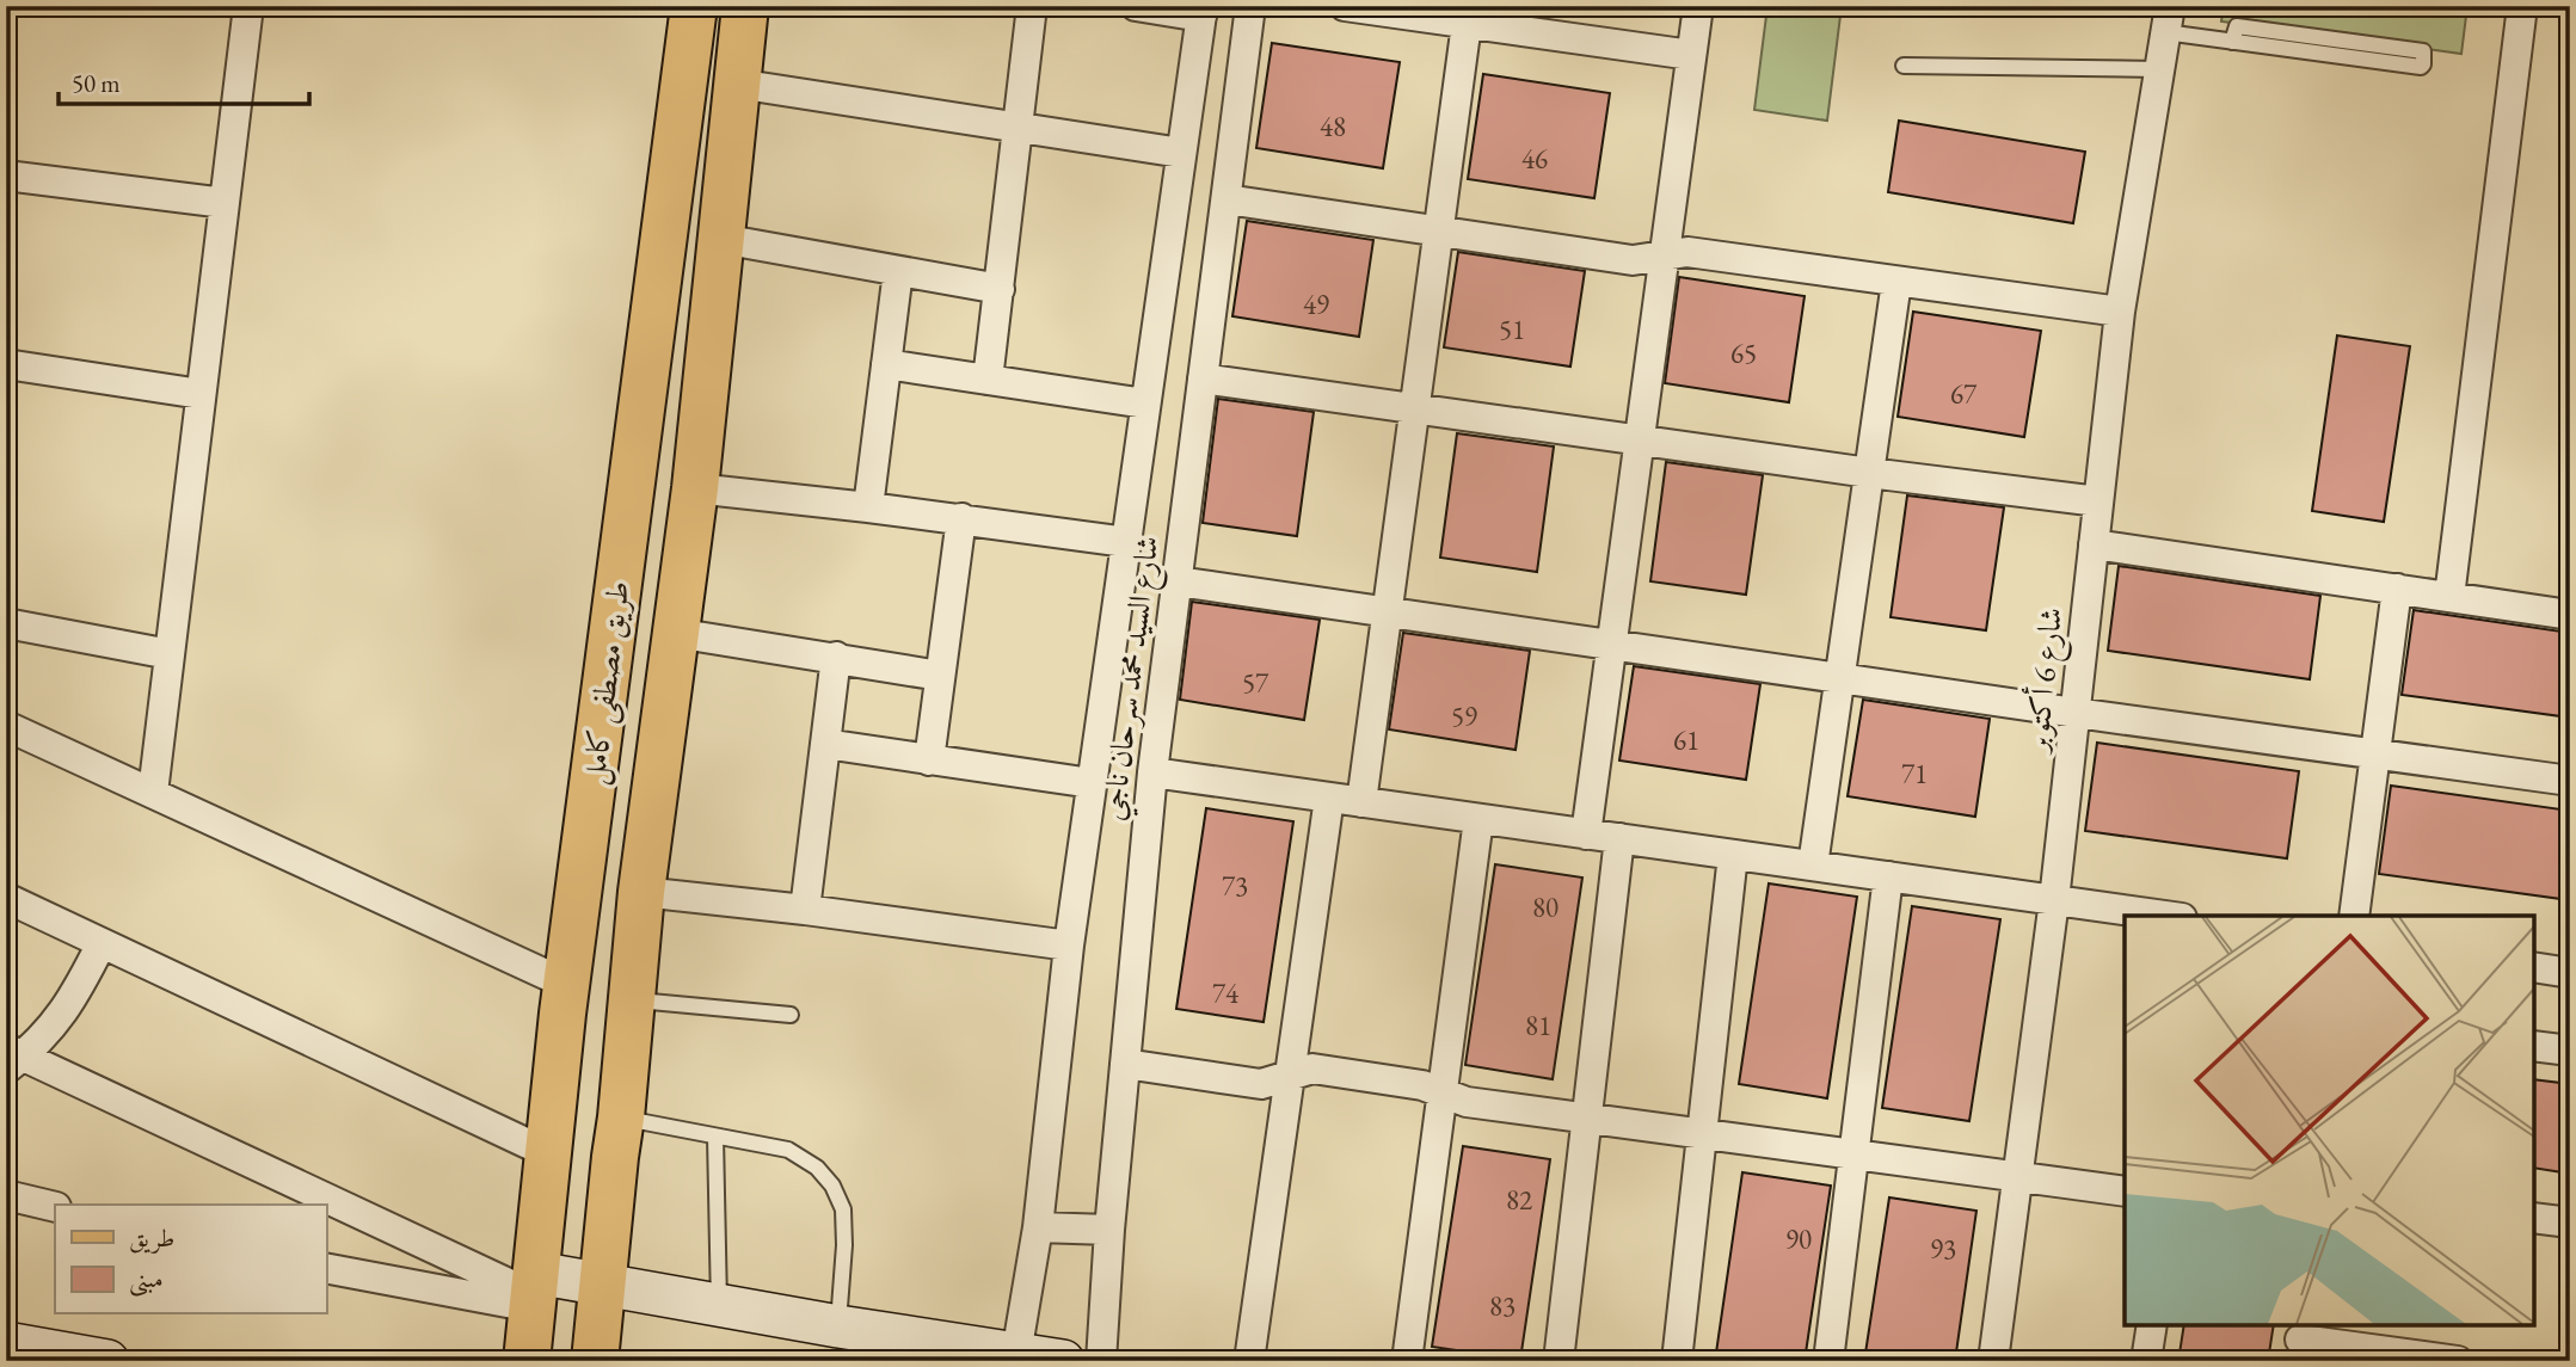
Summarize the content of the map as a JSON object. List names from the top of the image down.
{
  "streets": {
    "main road": ["طريق مصطفى كامل"],
    "street": ["شارع السيد محمد سرحان ناجي", "شارع 6 أكتوبر"]
  },
  "house_numbers": [
    "48",
    "46",
    "49",
    "51",
    "65",
    "67",
    "57",
    "59",
    "61",
    "71",
    "73",
    "80",
    "74",
    "81",
    "82",
    "90",
    "93",
    "83"
  ],
  "legend": ["طريق", "مبنى"],
  "scale_bar": "50 m"
}
